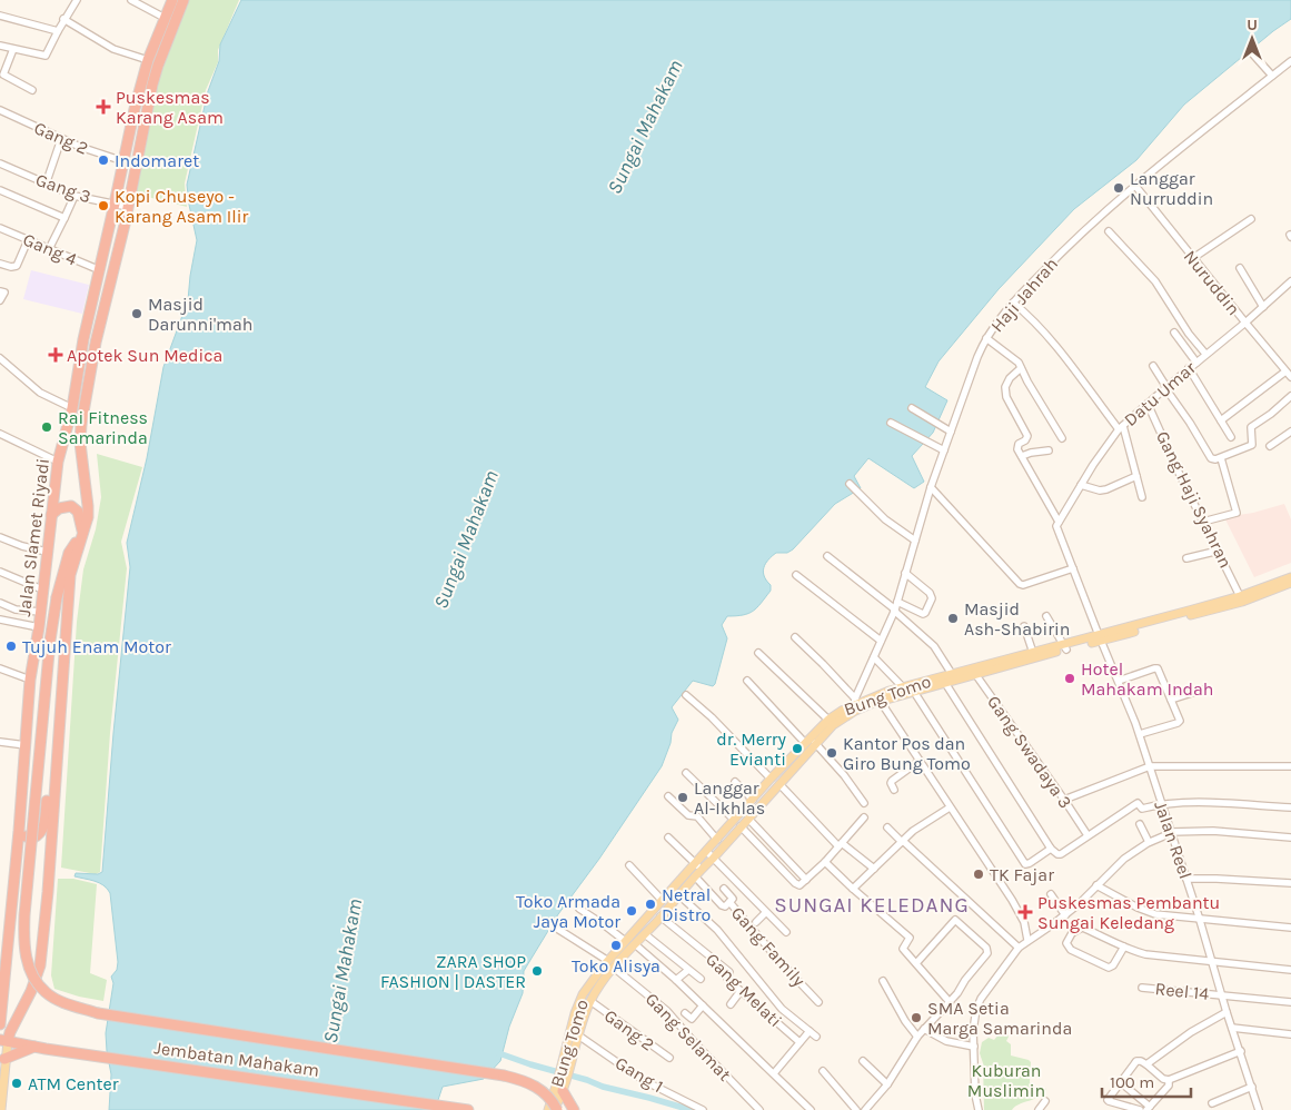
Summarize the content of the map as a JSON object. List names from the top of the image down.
{
  "streets": {
    "highway": ["Jalan Slamet Riyadi", "Jembatan Mahakam"],
    "main road": ["Bung Tomo"],
    "street": [
      "Gang 2",
      "Gang 3",
      "Gang 4",
      "Nuruddin",
      "Haji Jahrah",
      "Datu Umar",
      "Gang Haji Syahran",
      "Gang Swadaya 3",
      "Jalan Reel",
      "Gang Family",
      "Gang Melati",
      "Reel 14",
      "Gang Selamat",
      "Gang 1"
    ]
  },
  "crossings": [
    ["Gang 2", "Jalan Slamet Riyadi"],
    ["Gang 2", "Bung Tomo"],
    ["Gang 3", "Jalan Slamet Riyadi"],
    ["Gang 4", "Jalan Slamet Riyadi"],
    ["Nuruddin", "Haji Jahrah"],
    ["Nuruddin", "Datu Umar"],
    ["Haji Jahrah", "Bung Tomo"],
    ["Datu Umar", "Gang Haji Syahran"],
    ["Datu Umar", "Jalan Reel"],
    ["Gang Haji Syahran", "Bung Tomo"],
    ["Jalan Slamet Riyadi", "Bung Tomo"],
    ["Jalan Slamet Riyadi", "Jembatan Mahakam"],
    ["Bung Tomo", "Gang Swadaya 3"],
    ["Bung Tomo", "Jalan Reel"],
    ["Bung Tomo", "Gang Family"],
    ["Bung Tomo", "Gang Melati"],
    ["Bung Tomo", "Gang Selamat"],
    ["Bung Tomo", "Gang 1"],
    ["Jalan Reel", "Reel 14"]
  ],
  "districts": ["SUNGAI KELEDANG"],
  "water": ["Sungai Mahakam"],
  "parks": ["Kuburan Muslimin"],
  "places": {
    "health": ["Puskesmas Karang Asam", "Apotek Sun Medica", "Puskesmas Pembantu Sungai Keledang"],
    "other": [
      "Indomaret",
      "Langgar Nurruddin",
      "Kopi Chuseyo - Karang Asam Ilir",
      "Masjid Darunni'mah",
      "Rai Fitness Samarinda",
      "Masjid Ash-Shabirin",
      "Tujuh Enam Motor",
      "Hotel Mahakam Indah",
      "dr. Merry Evianti",
      "Kantor Pos dan Giro Bung Tomo",
      "Langgar Al-Ikhlas",
      "TK Fajar",
      "Netral Distro",
      "Toko Armada Jaya Motor",
      "Toko Alisya",
      "ZARA SHOP FASHION | DASTER",
      "SMA Setia Marga Samarinda",
      "ATM Center"
    ]
  },
  "scale_bar": "100 m",
  "north": "top"
}
